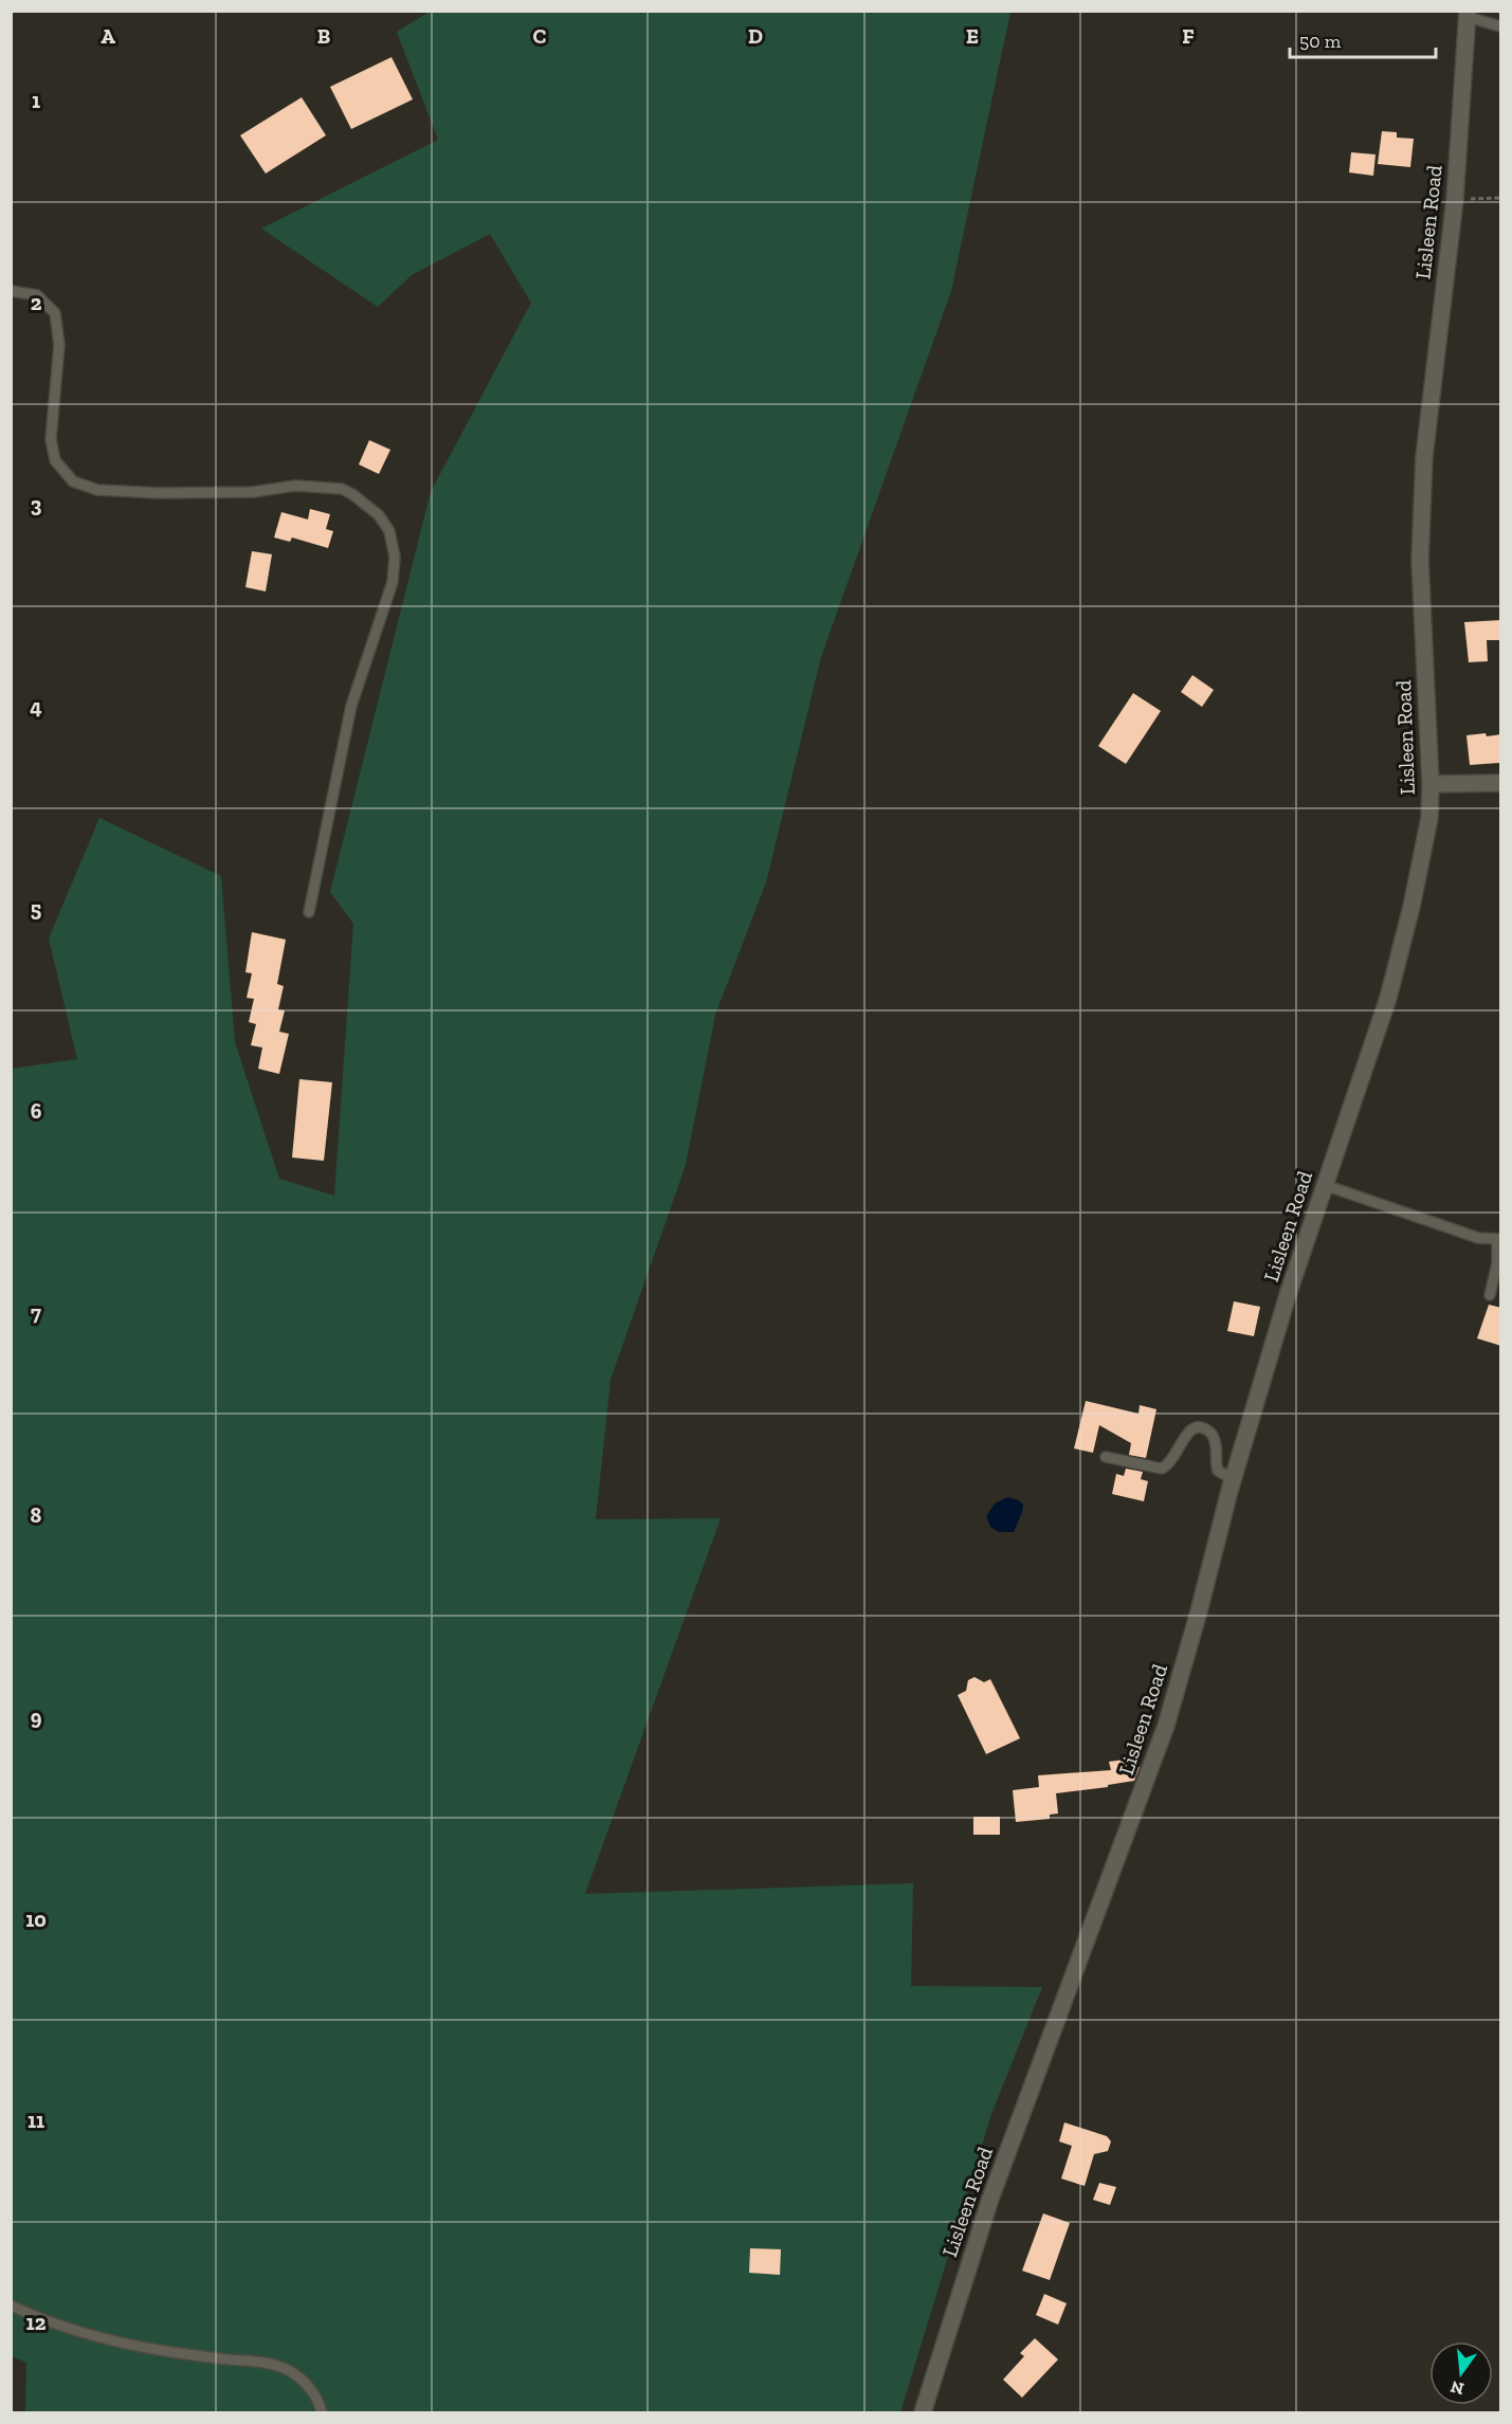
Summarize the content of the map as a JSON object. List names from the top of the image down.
{
  "streets": {
    "street": ["Lisleen Road"]
  },
  "scale_bar": "50 m",
  "north": "bottom",
  "grid": {
    "columns": [
      "A",
      "B",
      "C",
      "D",
      "E",
      "F"
    ],
    "rows": [
      "1",
      "2",
      "3",
      "4",
      "5",
      "6",
      "7",
      "8",
      "9",
      "10",
      "11",
      "12"
    ]
  }
}
